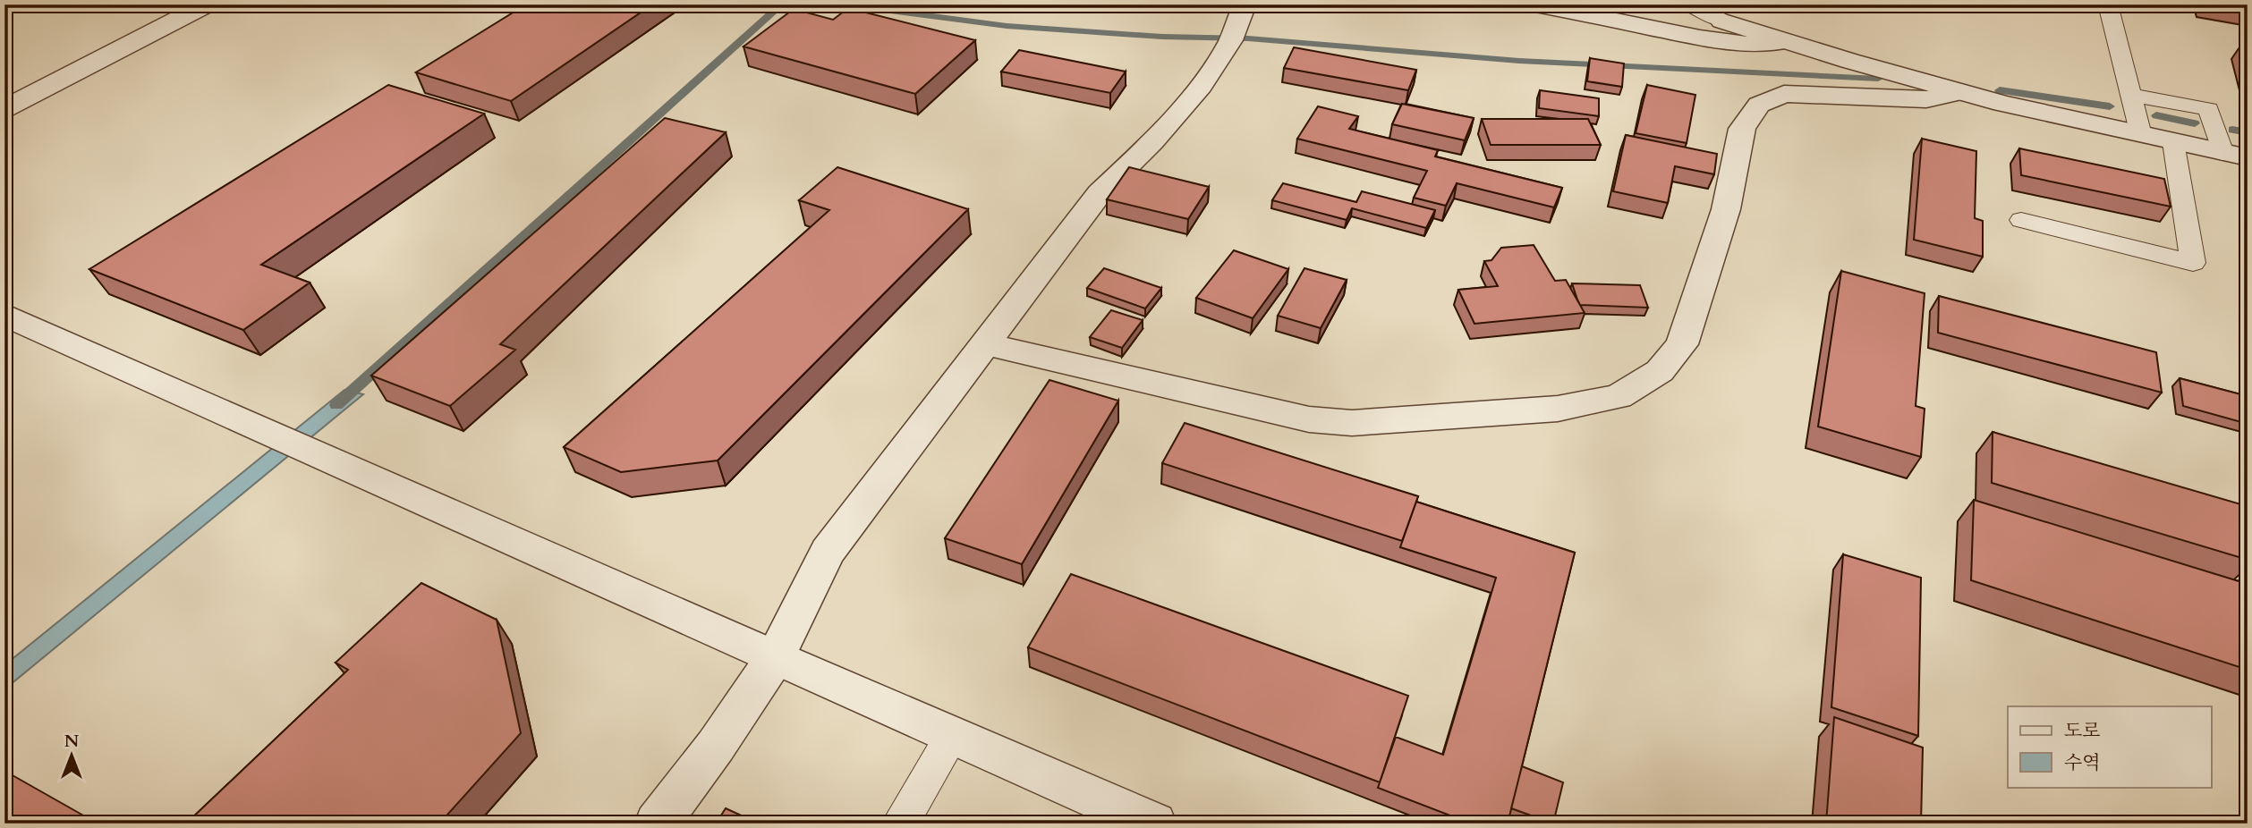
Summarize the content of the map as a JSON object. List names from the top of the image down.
{
  "legend": ["도로", "수역"],
  "north": "top"
}
